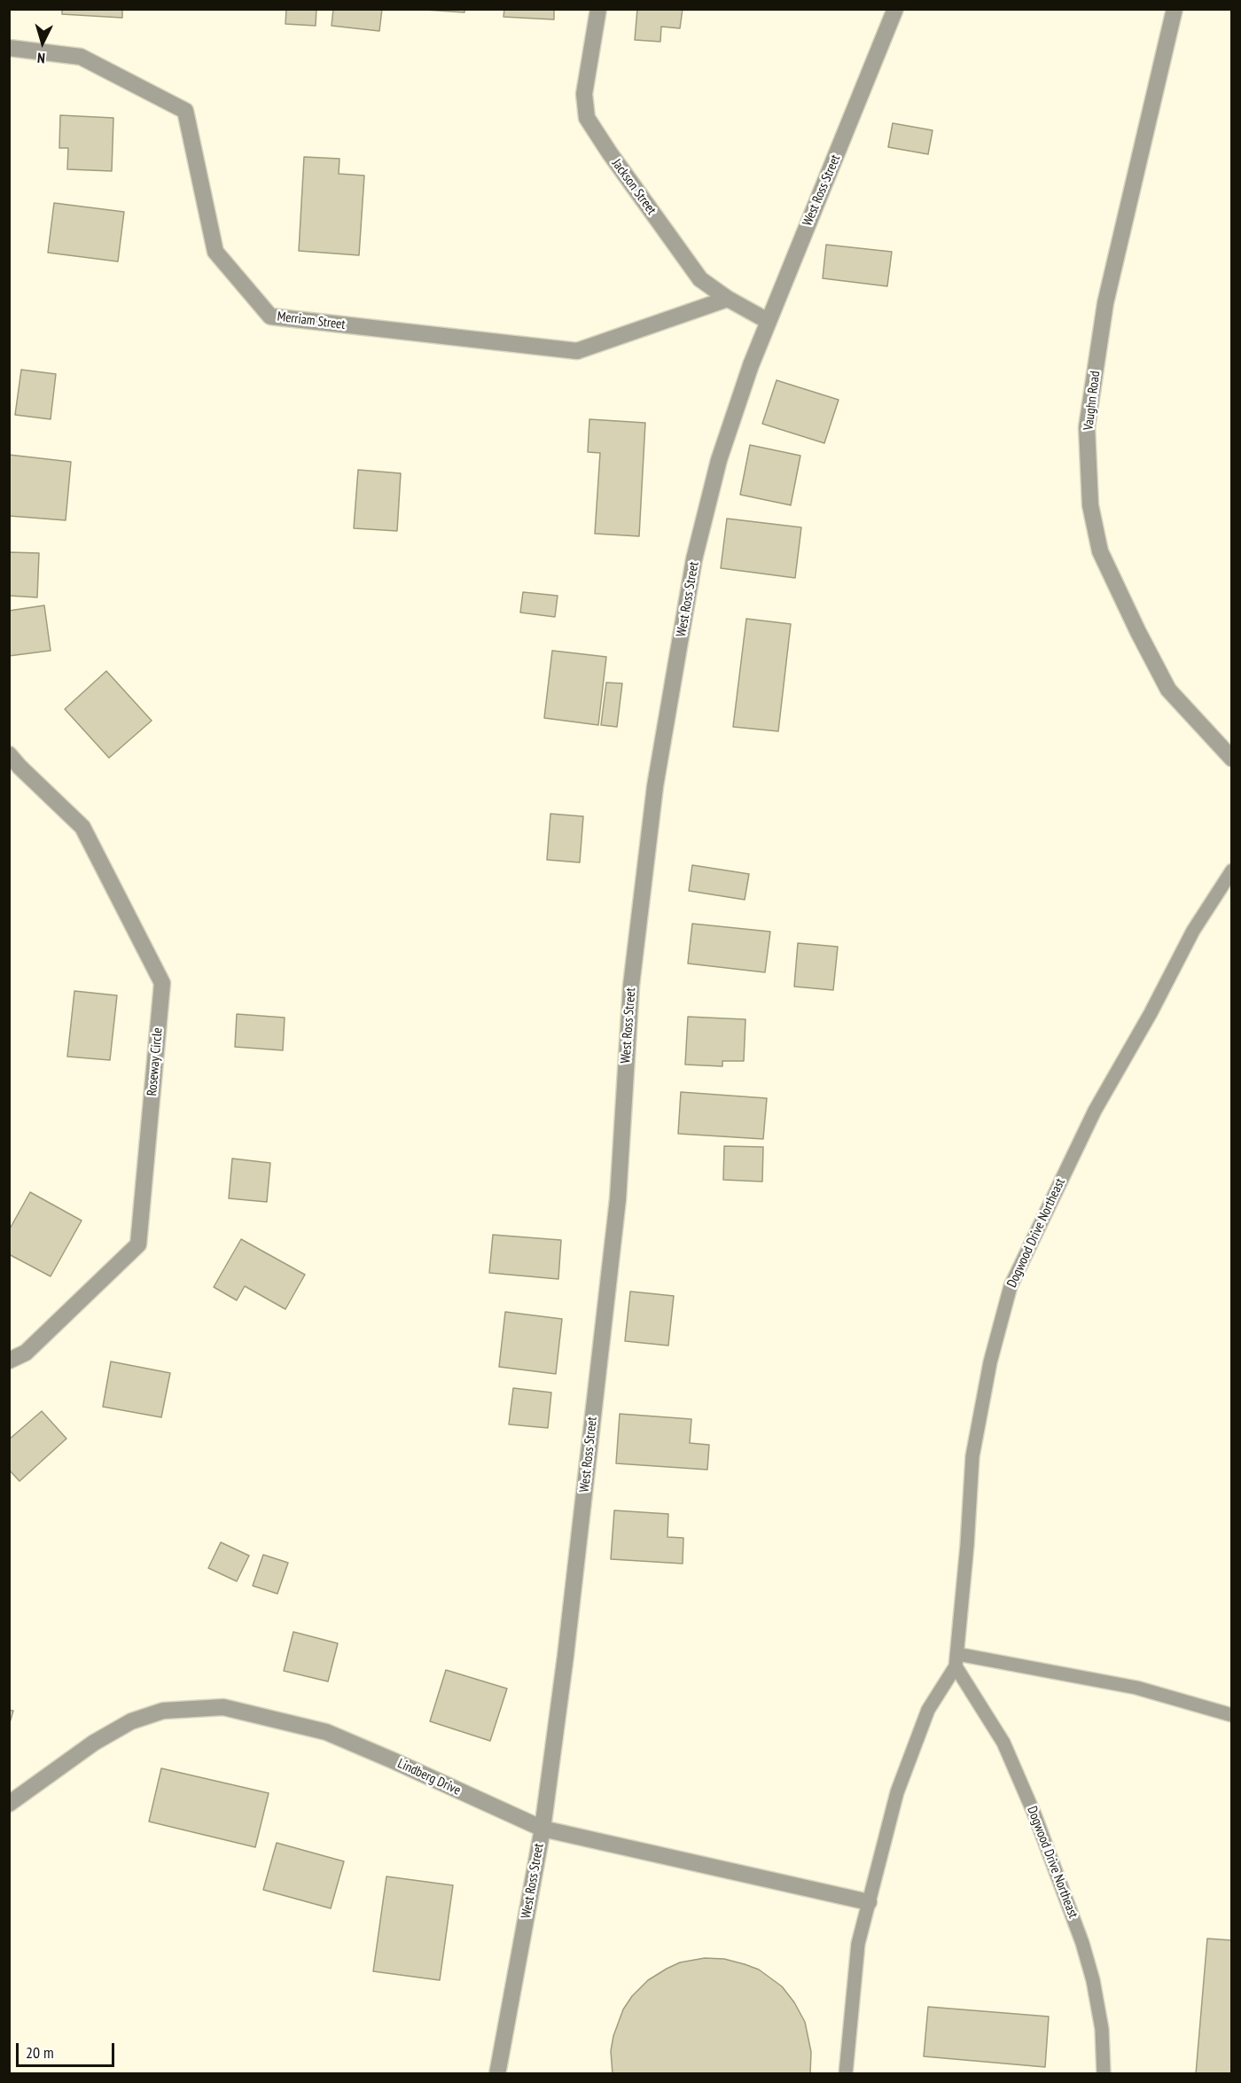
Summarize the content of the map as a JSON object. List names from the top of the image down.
{
  "streets": {
    "street": [
      "Jackson Street",
      "West Ross Street",
      "Merriam Street",
      "Vaughn Road",
      "Roseway Circle",
      "Lindberg Drive"
    ],
    "lane": ["Dogwood Drive Northeast"]
  },
  "crossings": [
    ["Jackson Street", "West Ross Street"],
    ["Jackson Street", "Merriam Street"],
    ["West Ross Street", "Lindberg Drive"],
    ["Dogwood Drive Northeast", "Lindberg Drive"]
  ],
  "scale_bar": "20 m",
  "north": "bottom"
}
